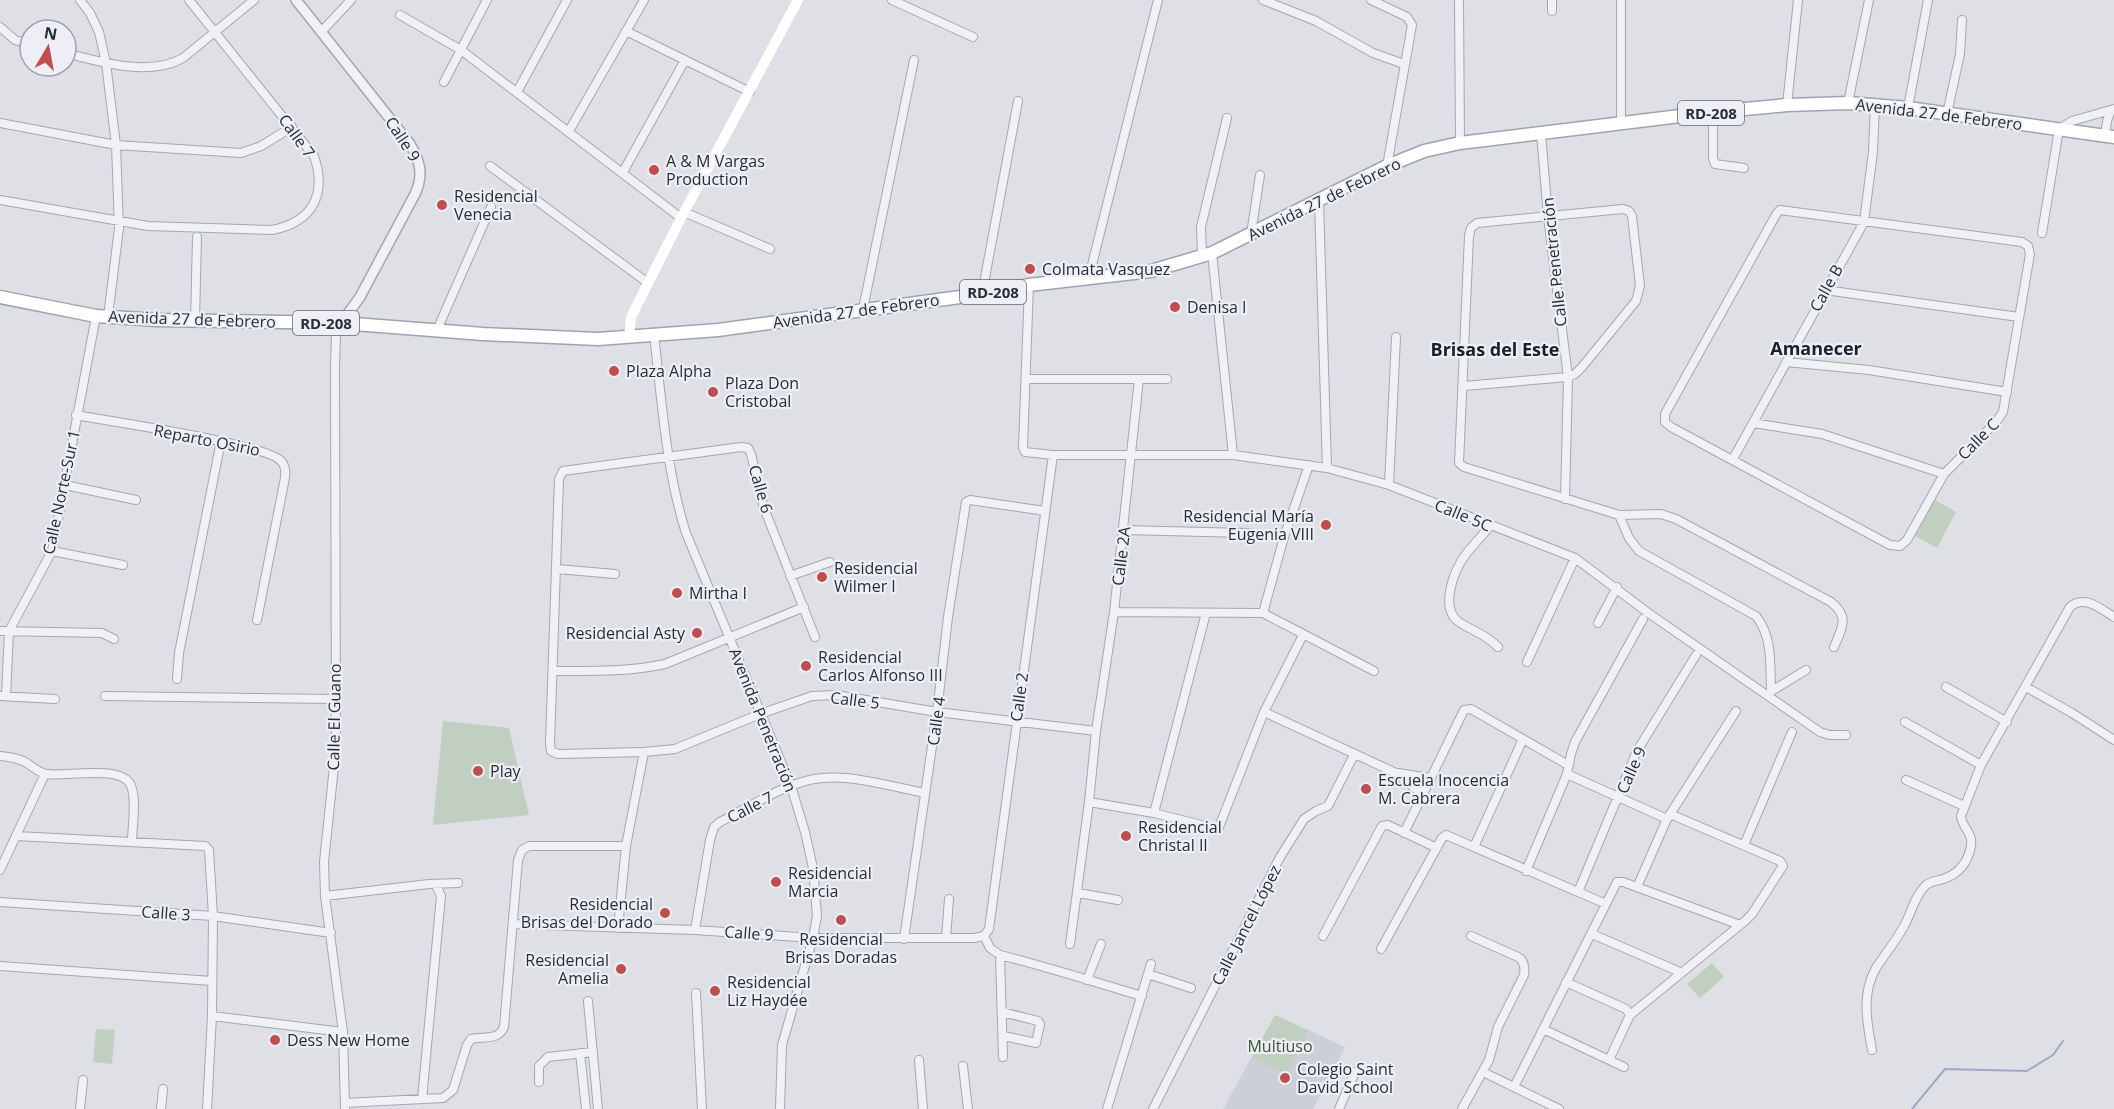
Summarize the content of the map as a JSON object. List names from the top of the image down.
{
  "streets": {
    "main road": ["RD-208", "Avenida 27 de Febrero"],
    "street": [
      "Calle 7",
      "Calle 9",
      "Calle Penetración",
      "Calle B",
      "Calle C",
      "Reparto Osirio",
      "Calle 6",
      "Calle Norte-Sur 1",
      "Calle 5C",
      "Calle 2A",
      "Calle 2",
      "Calle 5",
      "Calle El Guano",
      "Avenida Penetración",
      "Calle 4",
      "Calle 3",
      "Calle Jancel López"
    ]
  },
  "crossings": [
    ["Avenida 27 de Febrero", "Calle 9"],
    ["Avenida 27 de Febrero", "Calle Penetración"],
    ["Avenida 27 de Febrero", "Calle B"],
    ["Avenida 27 de Febrero", "Calle Norte-Sur 1"],
    ["Avenida 27 de Febrero", "Calle El Guano"],
    ["Avenida 27 de Febrero", "Avenida Penetración"],
    ["Calle 7", "Calle 9"],
    ["Calle 7", "Avenida Penetración"],
    ["Calle 7", "Calle 4"],
    ["Calle 9", "Calle 2"],
    ["Calle 9", "Calle El Guano"],
    ["Calle 9", "Avenida Penetración"],
    ["Calle 9", "Calle 4"],
    ["Calle B", "Calle C"],
    ["Reparto Osirio", "Calle Norte-Sur 1"],
    ["Calle 6", "Avenida Penetración"],
    ["Calle 5C", "Calle 2A"],
    ["Calle 5C", "Calle 2"],
    ["Calle 2A", "Calle 5"],
    ["Calle 2", "Calle 5"],
    ["Calle 2", "Calle 4"],
    ["Calle 5", "Avenida Penetración"],
    ["Calle 5", "Calle 4"],
    ["Calle El Guano", "Calle 3"]
  ],
  "districts": ["Amanecer", "Brisas del Este"],
  "parks": ["Multiuso"],
  "places": [
    "A & M Vargas Production",
    "Residencial Venecia",
    "Colmata Vasquez",
    "Denisa I",
    "Plaza Alpha",
    "Plaza Don Cristobal",
    "Residencial María Eugenia VIII",
    "Residencial Wilmer I",
    "Mirtha I",
    "Residencial Asty",
    "Residencial Carlos Alfonso III",
    "Play",
    "Escuela Inocencia M. Cabrera",
    "Residencial Christal II",
    "Residencial Marcia",
    "Residencial Brisas del Dorado",
    "Residencial Brisas Doradas",
    "Residencial Amelia",
    "Residencial Liz Haydée",
    "Dess New Home",
    "Colegio Saint David School"
  ],
  "north": "top"
}
